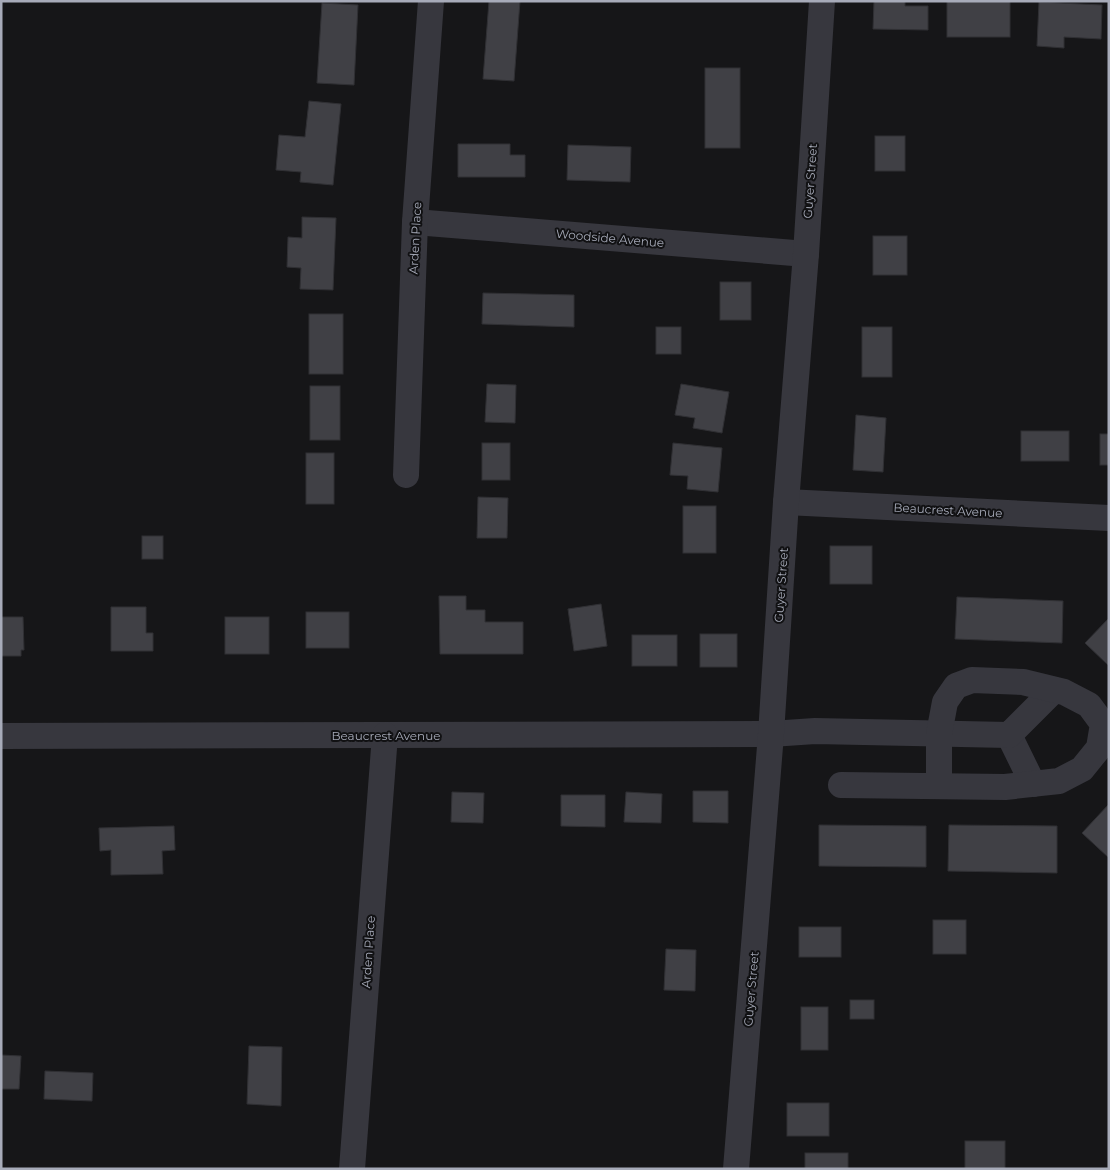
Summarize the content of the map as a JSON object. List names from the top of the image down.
{
  "streets": {
    "street": [
      "Guyer Street",
      "Arden Place",
      "Woodside Avenue",
      "Beaucrest Avenue"
    ]
  },
  "crossings": [
    ["Guyer Street", "Woodside Avenue"],
    ["Guyer Street", "Beaucrest Avenue"],
    ["Arden Place", "Woodside Avenue"],
    ["Arden Place", "Beaucrest Avenue"]
  ]
}
